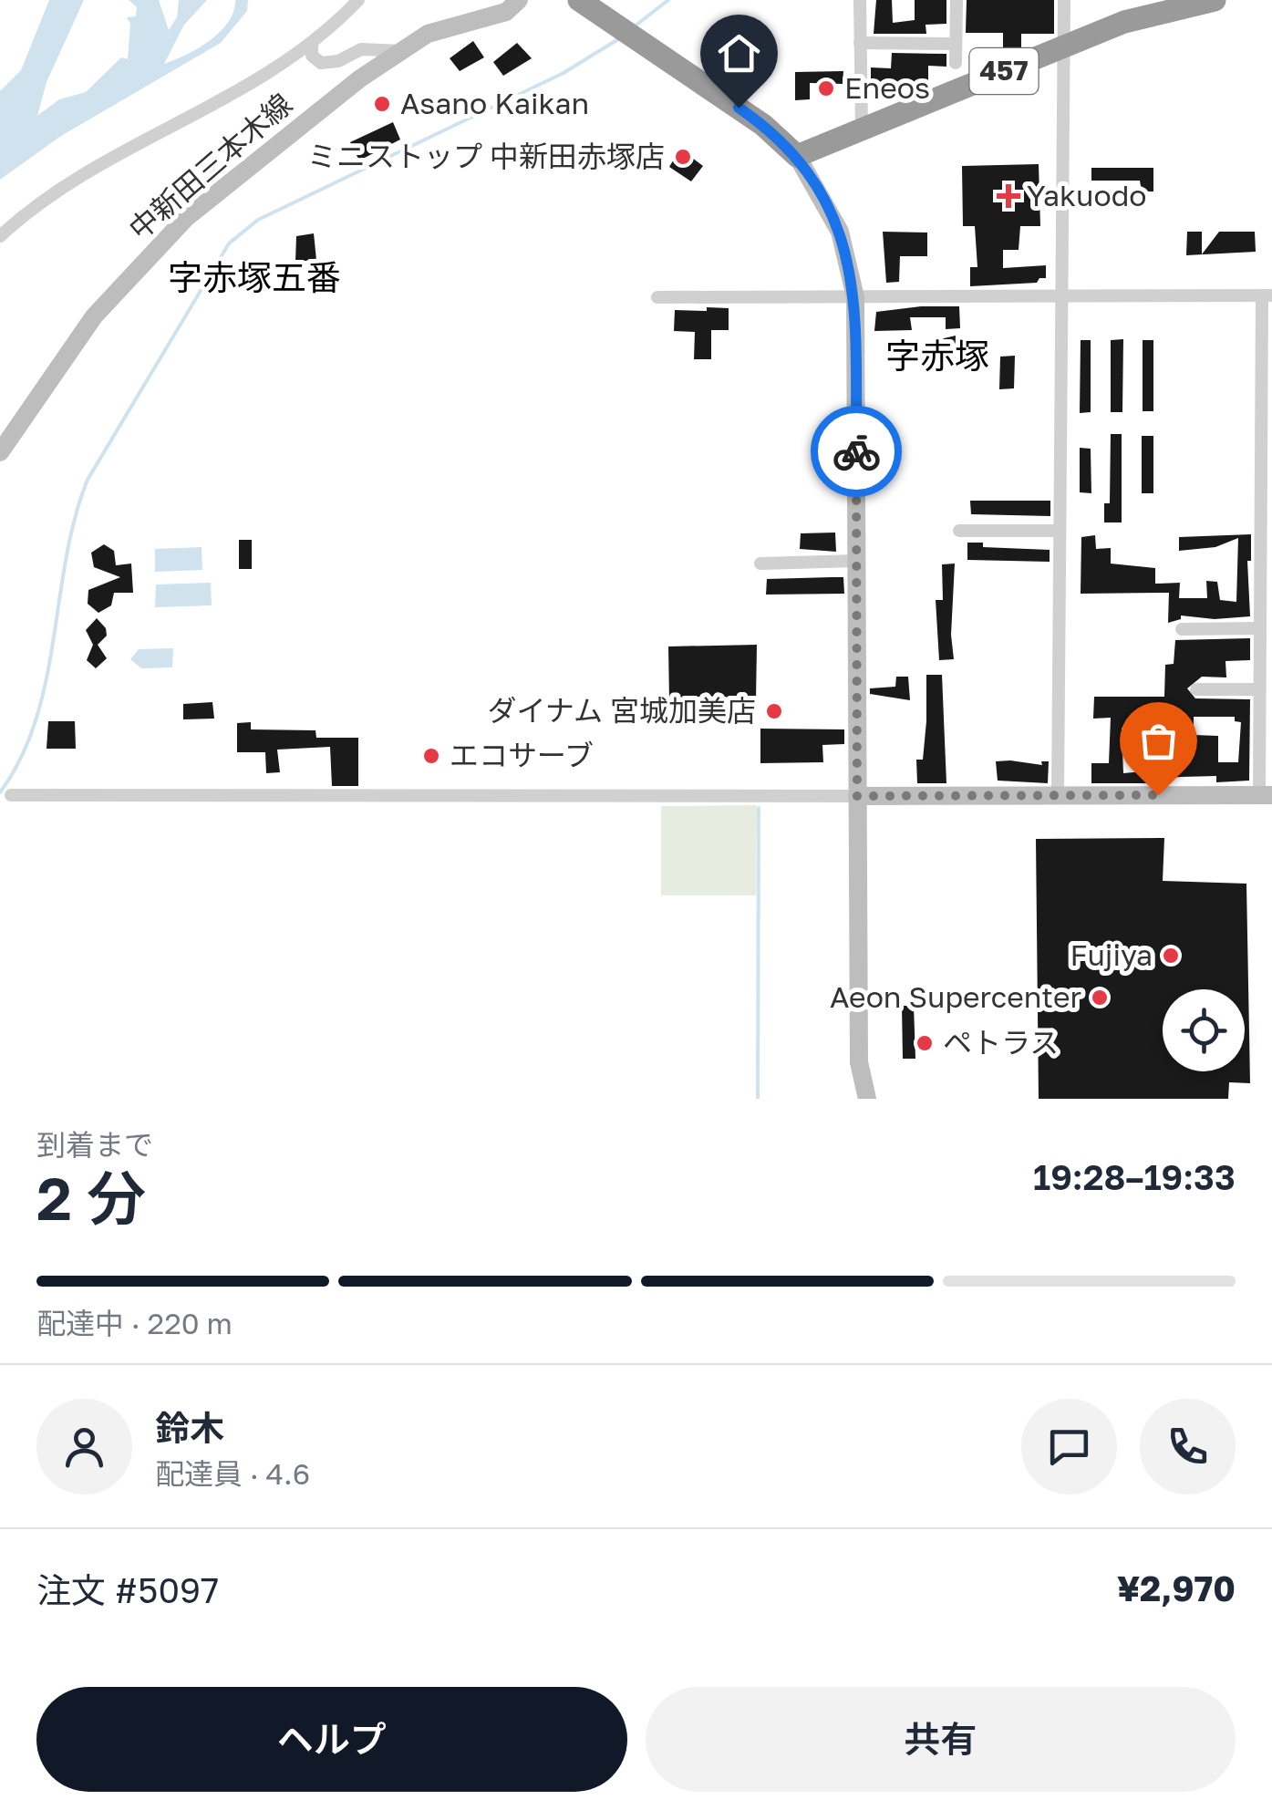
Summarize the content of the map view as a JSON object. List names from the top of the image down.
{
  "streets": {
    "highway": ["457"],
    "street": ["中新田三本木線"]
  },
  "districts": ["字赤塚五番", "字赤塚"],
  "places": {
    "other": [
      "Eneos",
      "Asano Kaikan",
      "ミニストップ 中新田赤塚店",
      "ダイナム 宮城加美店",
      "エコサーブ",
      "Fujiya",
      "Aeon Supercenter",
      "ペトラス"
    ],
    "health": ["Yakuodo"]
  },
  "page": {
    "heading": ["2 分", "到着まで", "19:28–19:33"],
    "panel": [
      "鈴木",
      "配達員 · 4.6",
      "注文 #5097",
      "¥2,970"
    ],
    "bar": "配達中 · 220 m",
    "buttons": ["ヘルプ", "共有"]
  }
}
